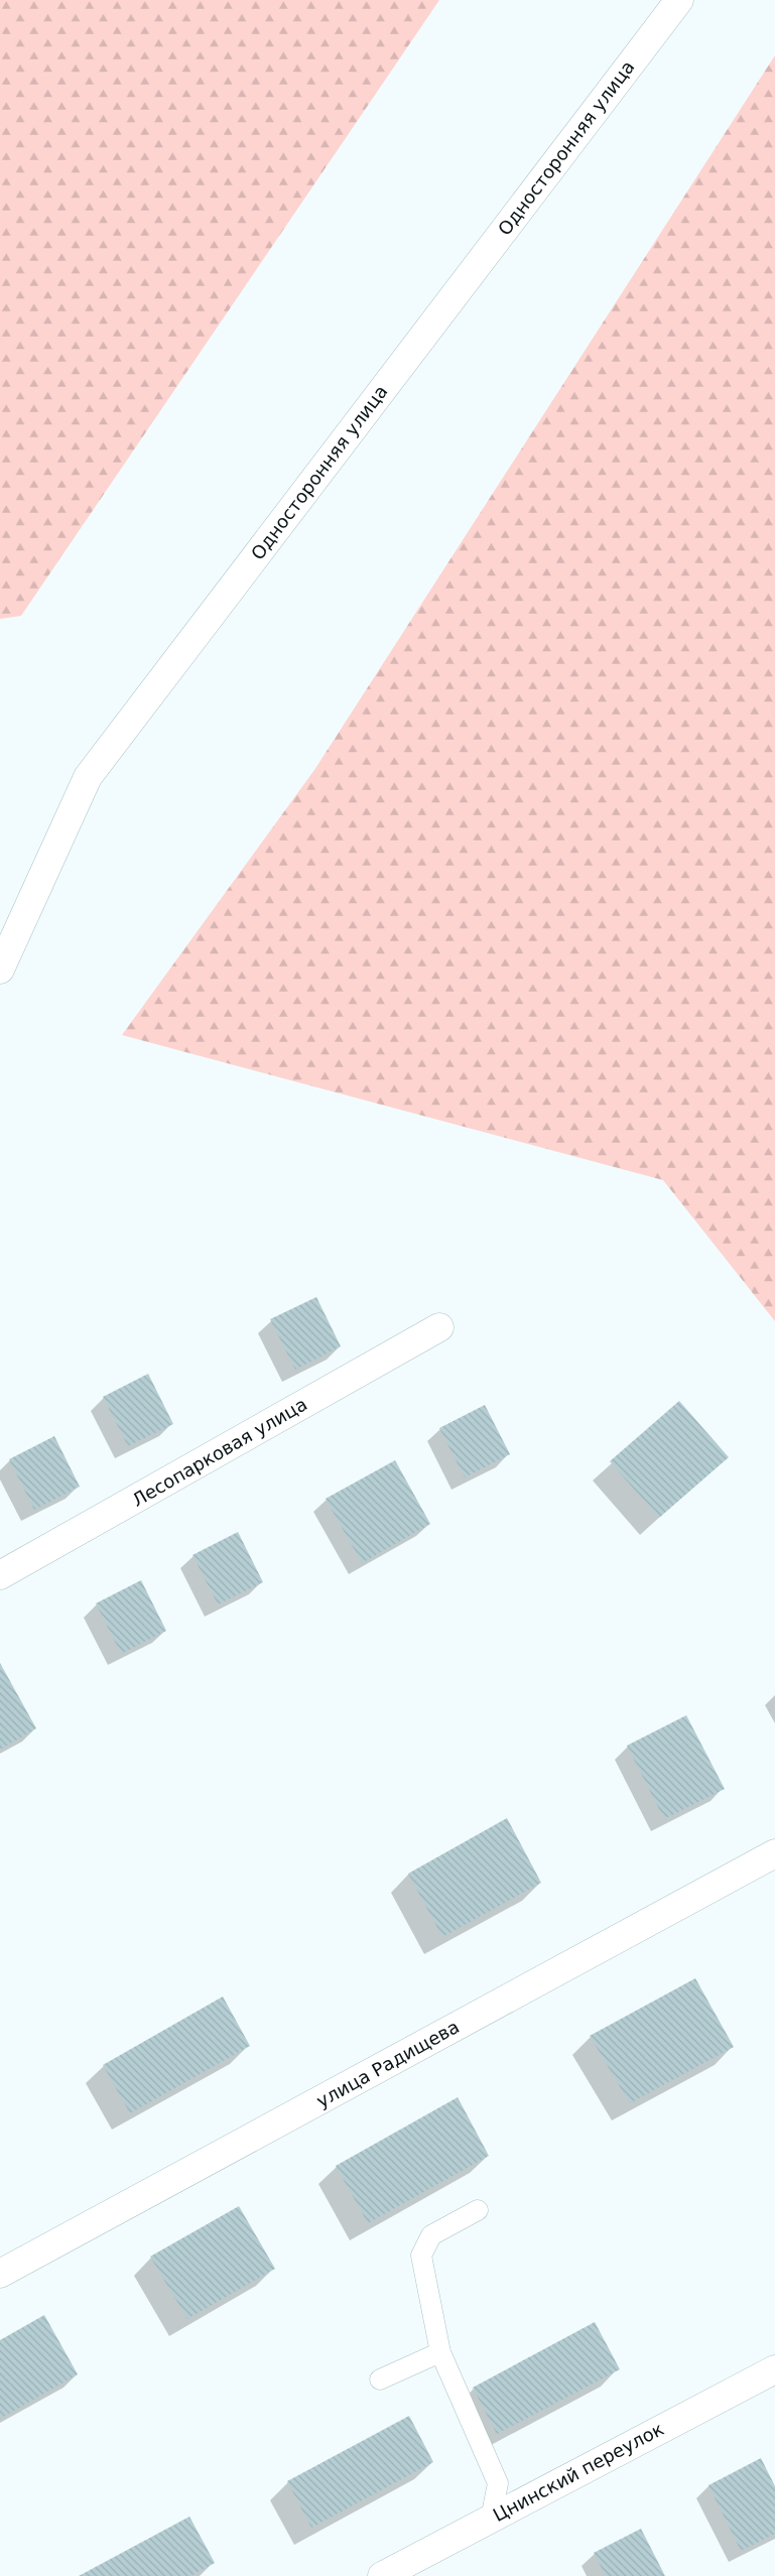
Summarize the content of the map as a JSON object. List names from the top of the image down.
{
  "streets": {
    "street": [
      "Односторонняя улица",
      "Лесопарковая улица",
      "улица Радищева",
      "Цнинский переулок"
    ]
  }
}
